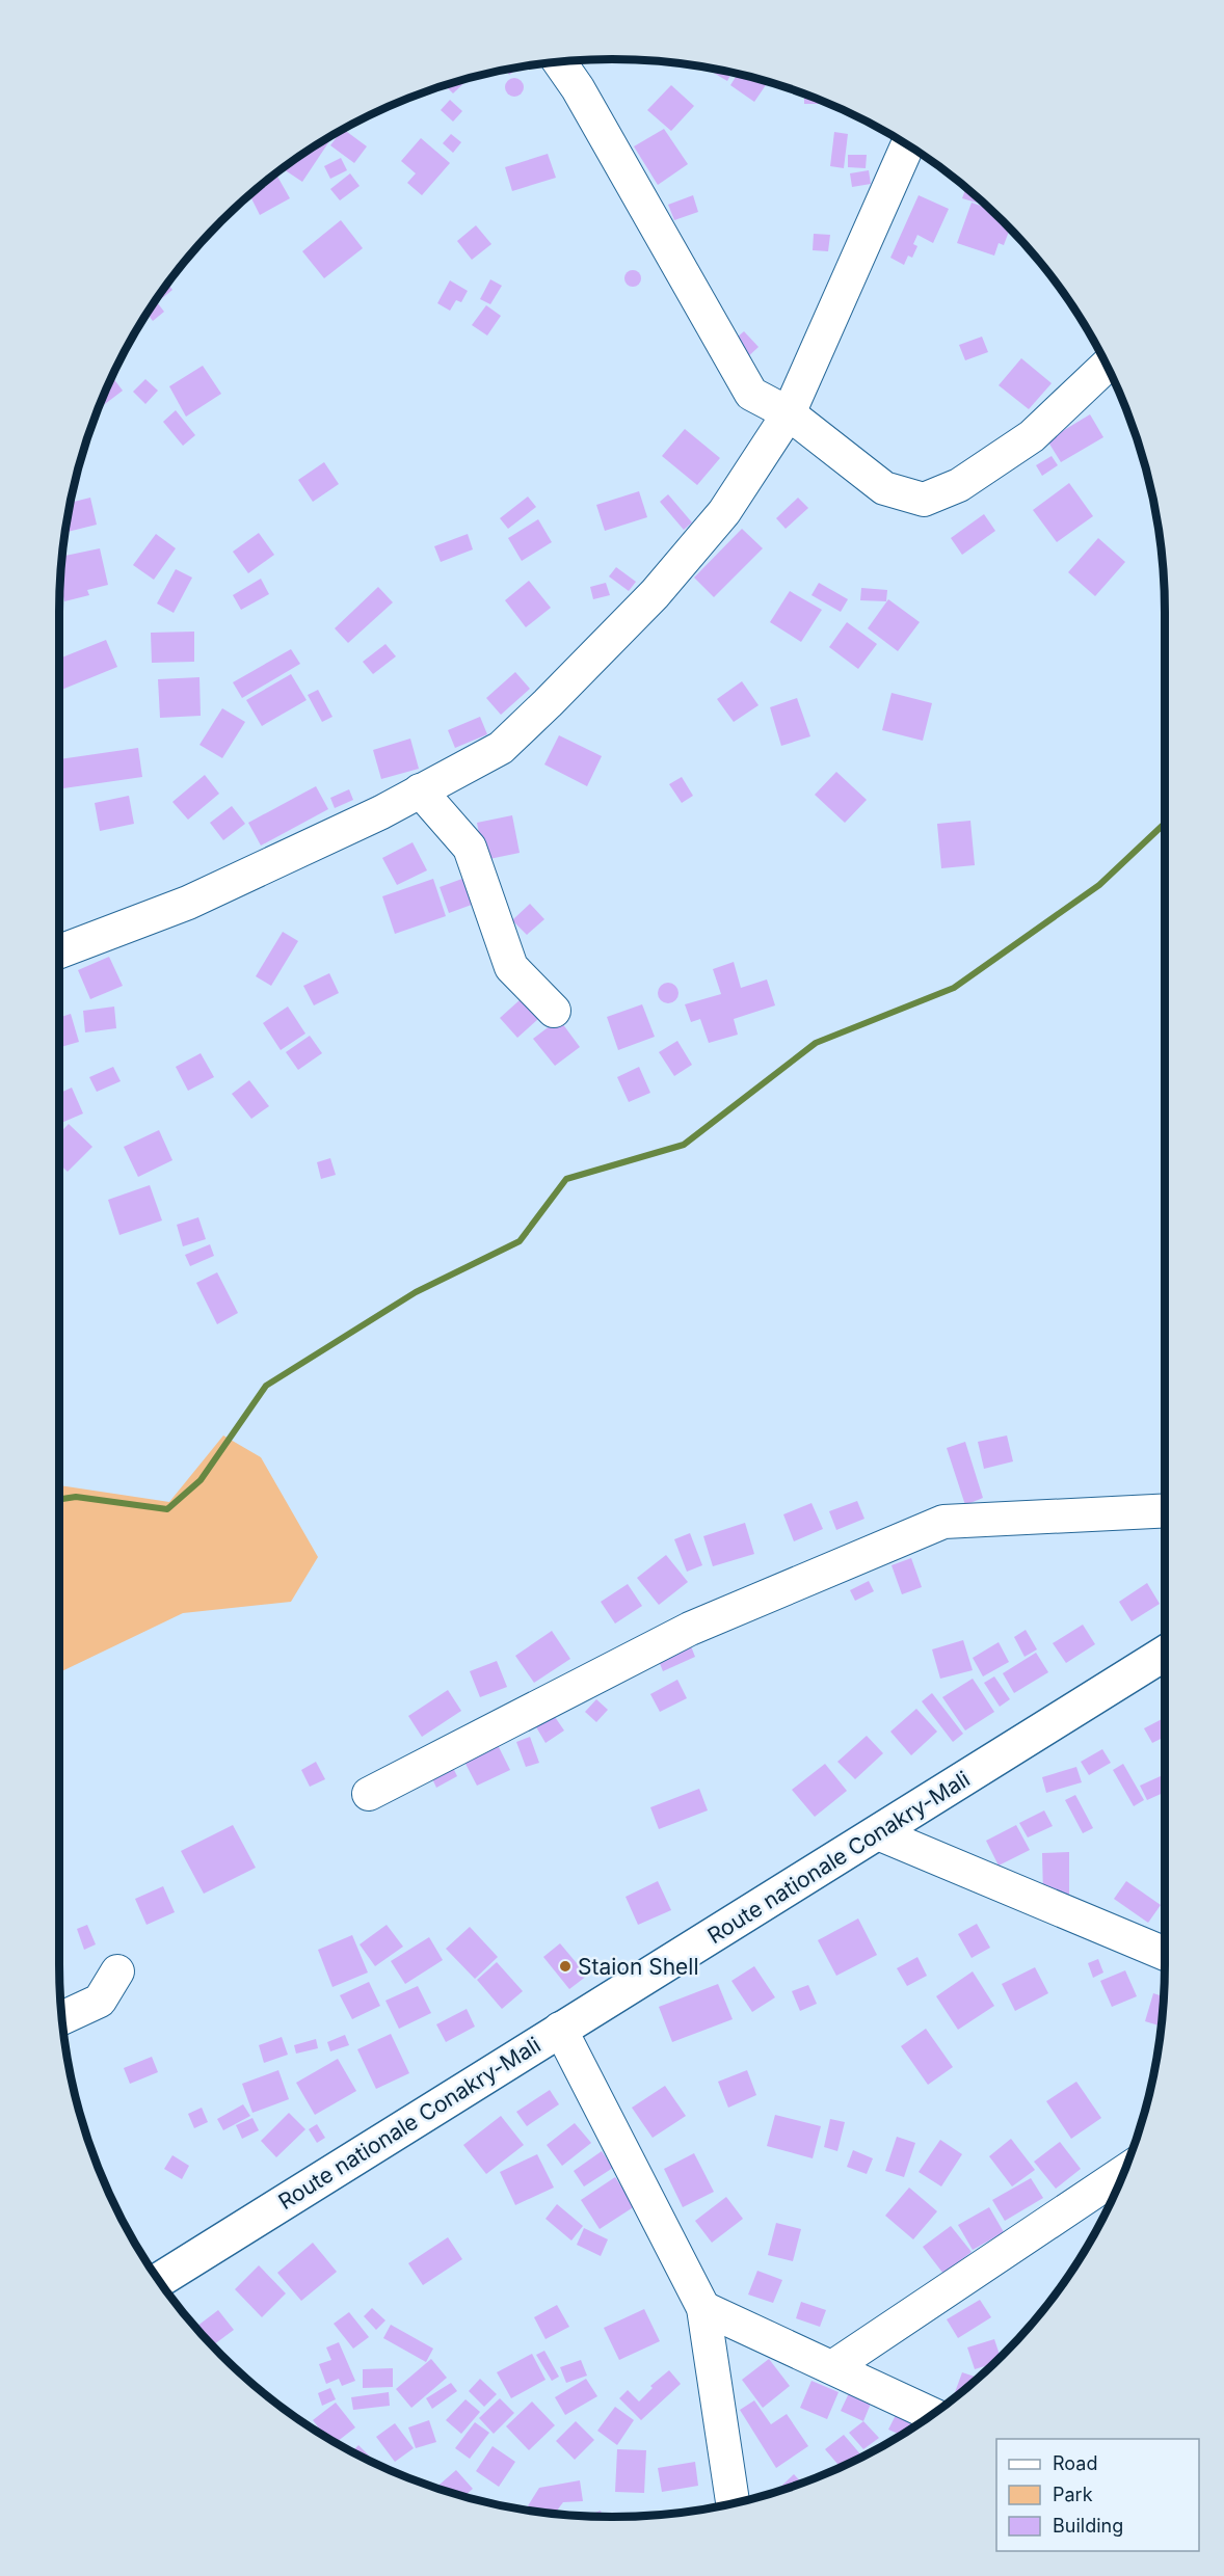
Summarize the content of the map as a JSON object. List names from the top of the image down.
{
  "streets": {
    "highway": ["Route nationale Conakry-Mali"]
  },
  "places": ["Staion Shell"],
  "legend": ["Road", "Park", "Building"]
}
